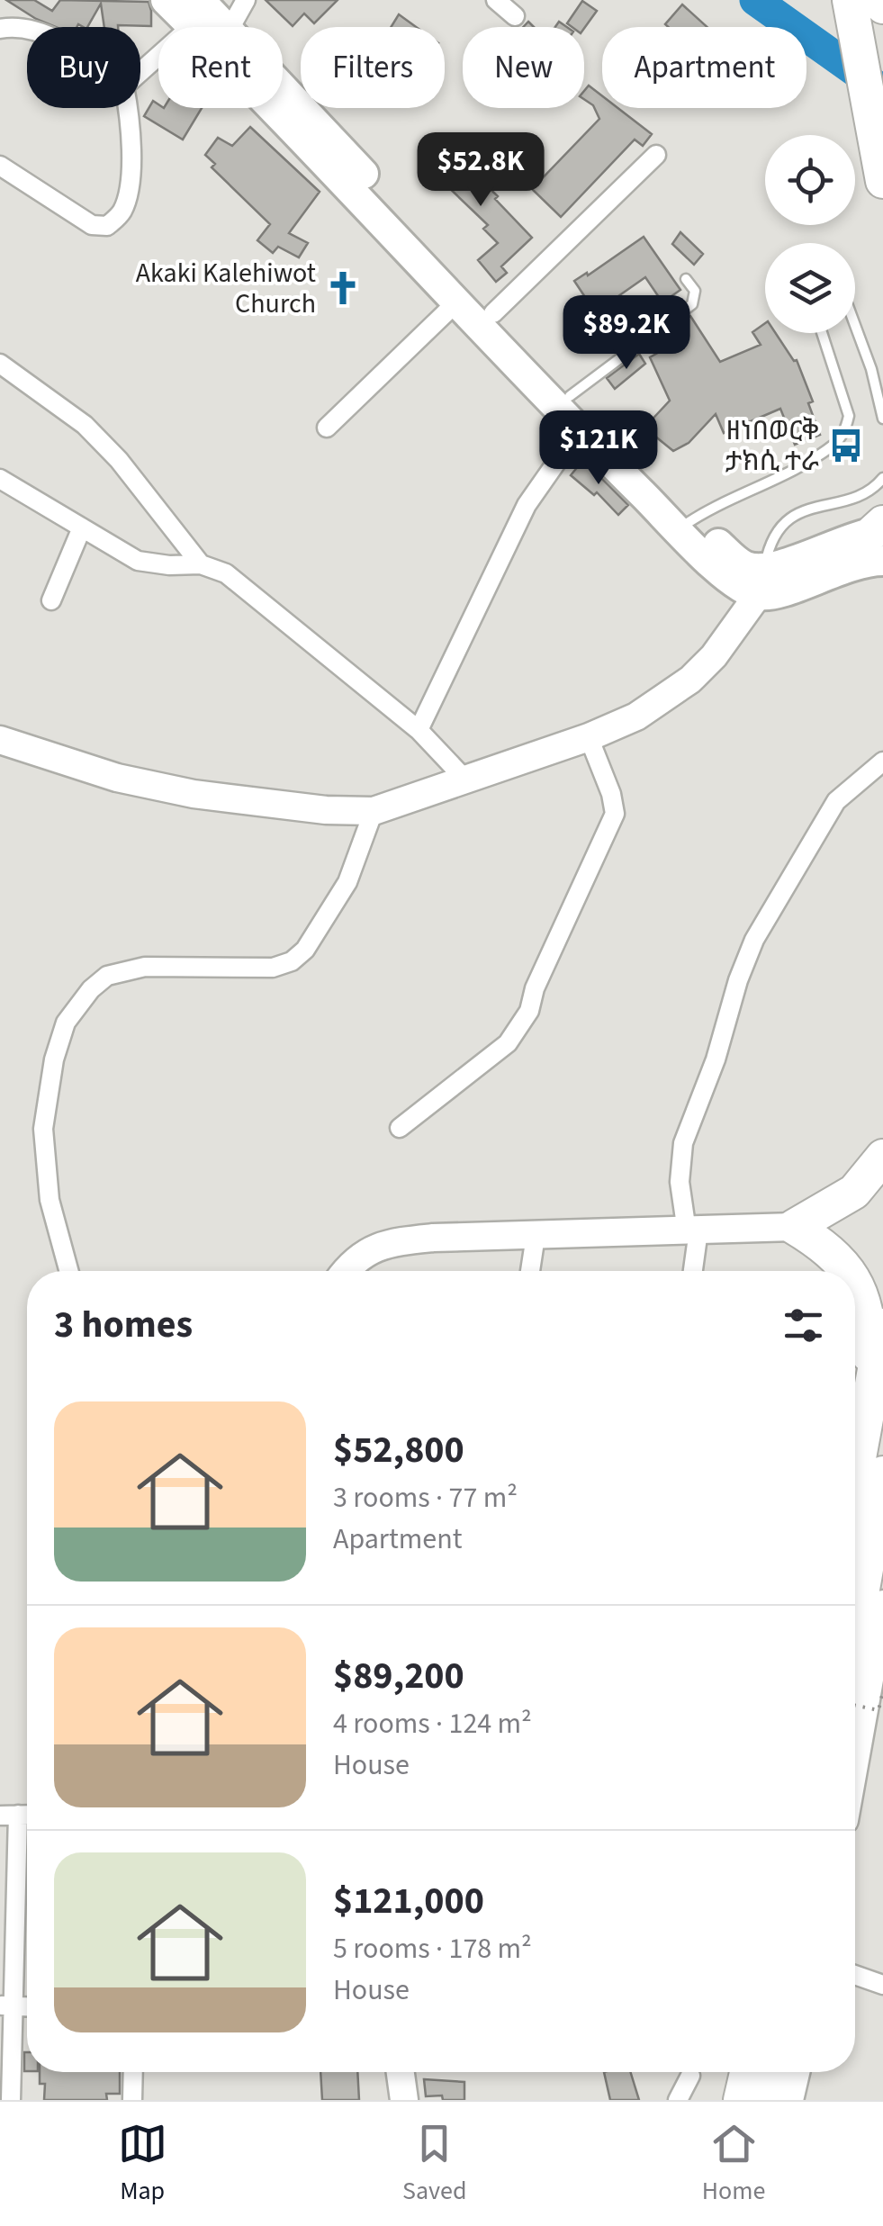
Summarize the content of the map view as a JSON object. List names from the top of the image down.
{
  "places": {
    "church": ["Akaki Kalehiwot Church"],
    "bus stop": ["ዘነበወርቅ ታክሲ ተራ"]
  },
  "page": {
    "chip": [
      "Buy",
      "Rent",
      "Filters",
      "New",
      "Apartment"
    ],
    "price": ["$52.8K", "$89.2K", "$121K"],
    "heading": "3 homes",
    "list": [
      {
        "name": "$52,800",
        "note": "3 rooms · 77 m² · Apartment"
      },
      {
        "name": "$89,200",
        "note": "4 rooms · 124 m² · House"
      },
      {
        "name": "$121,000",
        "note": "5 rooms · 178 m² · House"
      }
    ],
    "tabs": ["Map", "Saved", "Home"]
  }
}
